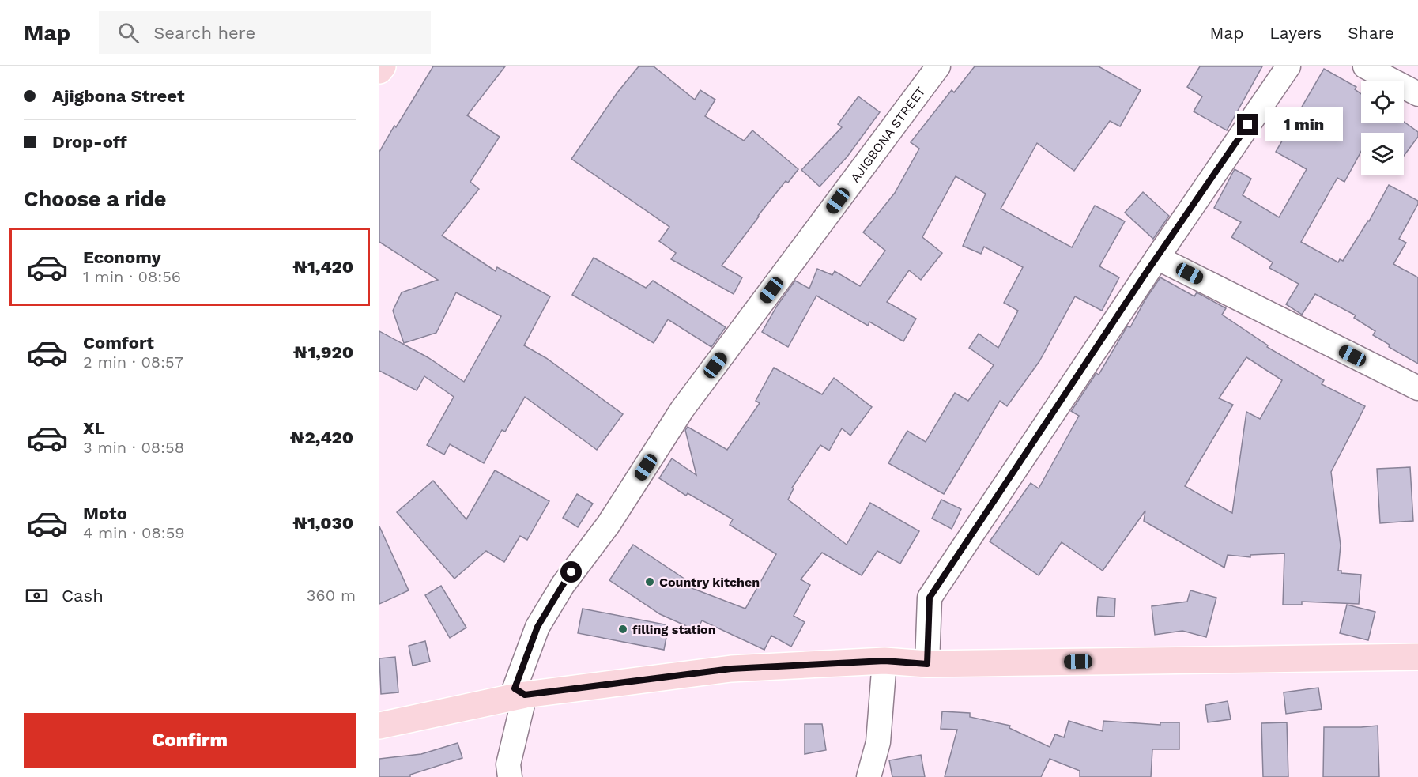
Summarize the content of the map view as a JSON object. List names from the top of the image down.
{
  "streets": {
    "street": ["AJIGBONA STREET"]
  },
  "places": ["Country kitchen", "filling station"],
  "page": {
    "header": "Map",
    "search": "Search here",
    "nav": ["Map", "Layers", "Share"],
    "banner": ["Ajigbona Street", "Drop-off"],
    "bubble": "1 min",
    "heading": "Choose a ride",
    "list": [
      {
        "name": "Economy",
        "note": "1 min · 08:56",
        "value": "₦1,420"
      },
      {
        "name": "Comfort",
        "note": "2 min · 08:57",
        "value": "₦1,920"
      },
      {
        "name": "XL",
        "note": "3 min · 08:58",
        "value": "₦2,420"
      },
      {
        "name": "Moto",
        "note": "4 min · 08:59",
        "value": "₦1,030"
      }
    ],
    "pay": ["Cash", "360 m"],
    "buttons": "Confirm"
  }
}
